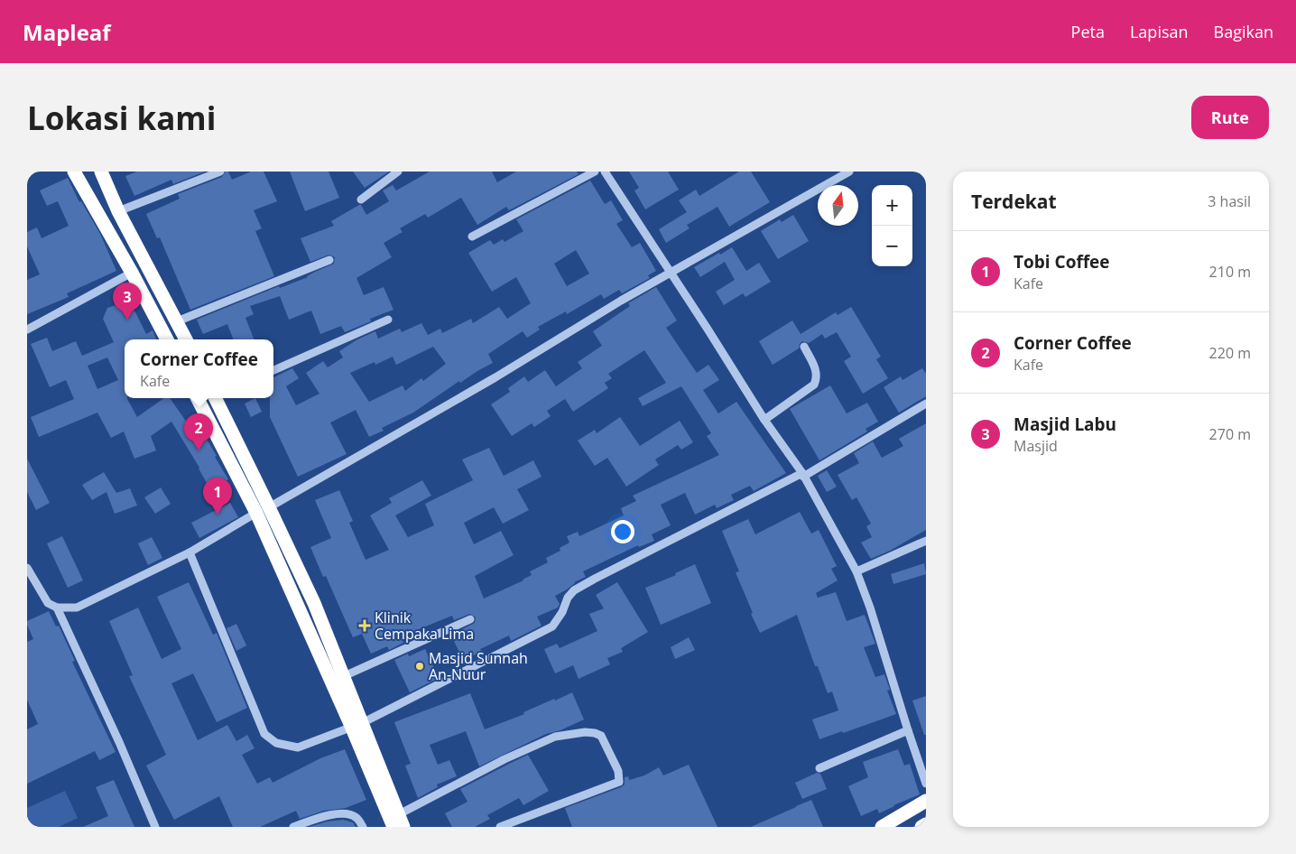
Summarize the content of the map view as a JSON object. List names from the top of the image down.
{
  "places": {
    "health": ["Klinik Cempaka Lima"],
    "other": ["Masjid Sunnah An-Nuur"]
  },
  "north": "top",
  "page": {
    "header": "Mapleaf",
    "nav": ["Peta", "Lapisan", "Bagikan"],
    "buttons": "Rute",
    "title": "Lokasi kami",
    "heading": ["Terdekat", "3 hasil"],
    "map_buttons": ["+", "−"],
    "list": [
      {
        "mark": "1",
        "name": "Tobi Coffee",
        "note": "Kafe",
        "value": "210 m"
      },
      {
        "mark": "2",
        "name": "Corner Coffee",
        "note": "Kafe",
        "value": "220 m"
      },
      {
        "mark": "3",
        "name": "Masjid Labu",
        "note": "Masjid",
        "value": "270 m"
      }
    ],
    "pins": ["3", "2", "1"],
    "popup": ["Corner Coffee", "Kafe"]
  }
}
